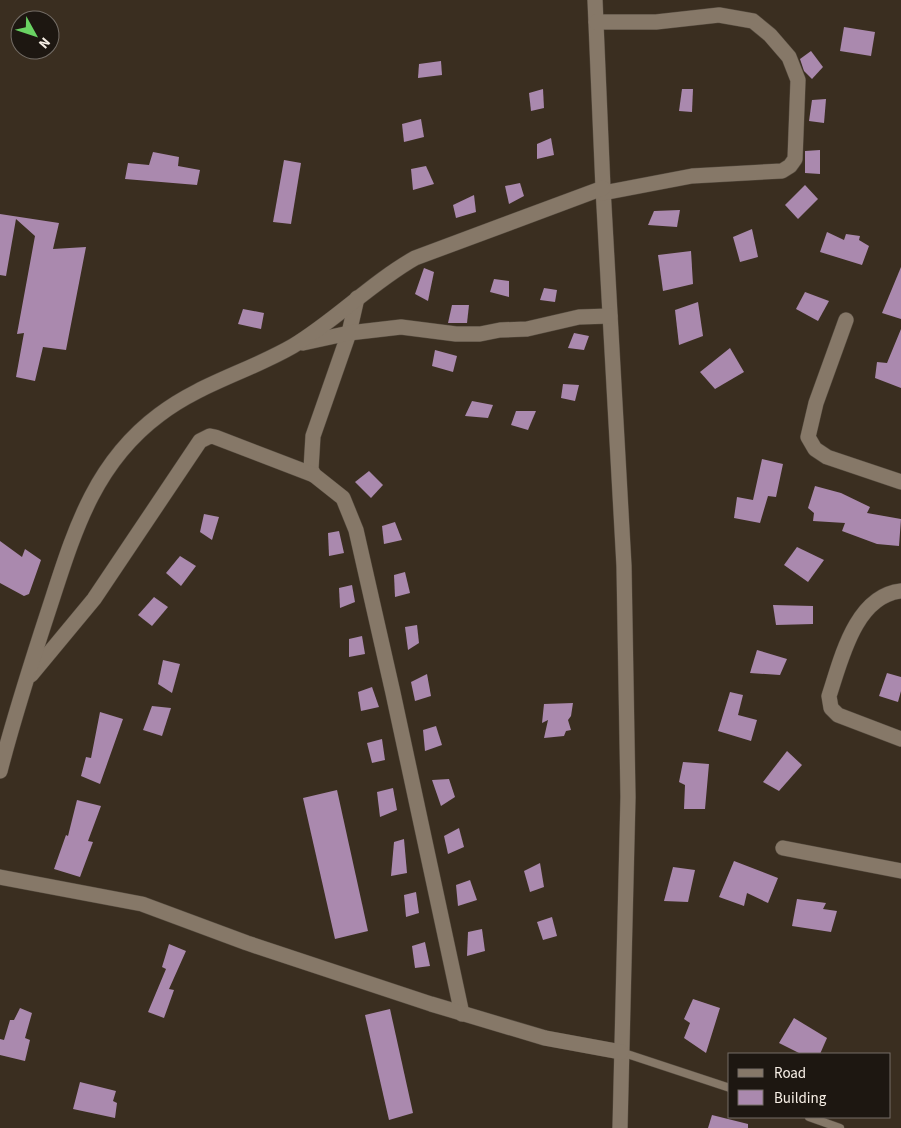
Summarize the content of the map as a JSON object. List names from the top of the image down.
{
  "legend": ["Road", "Building"],
  "north": "bottom right"
}
